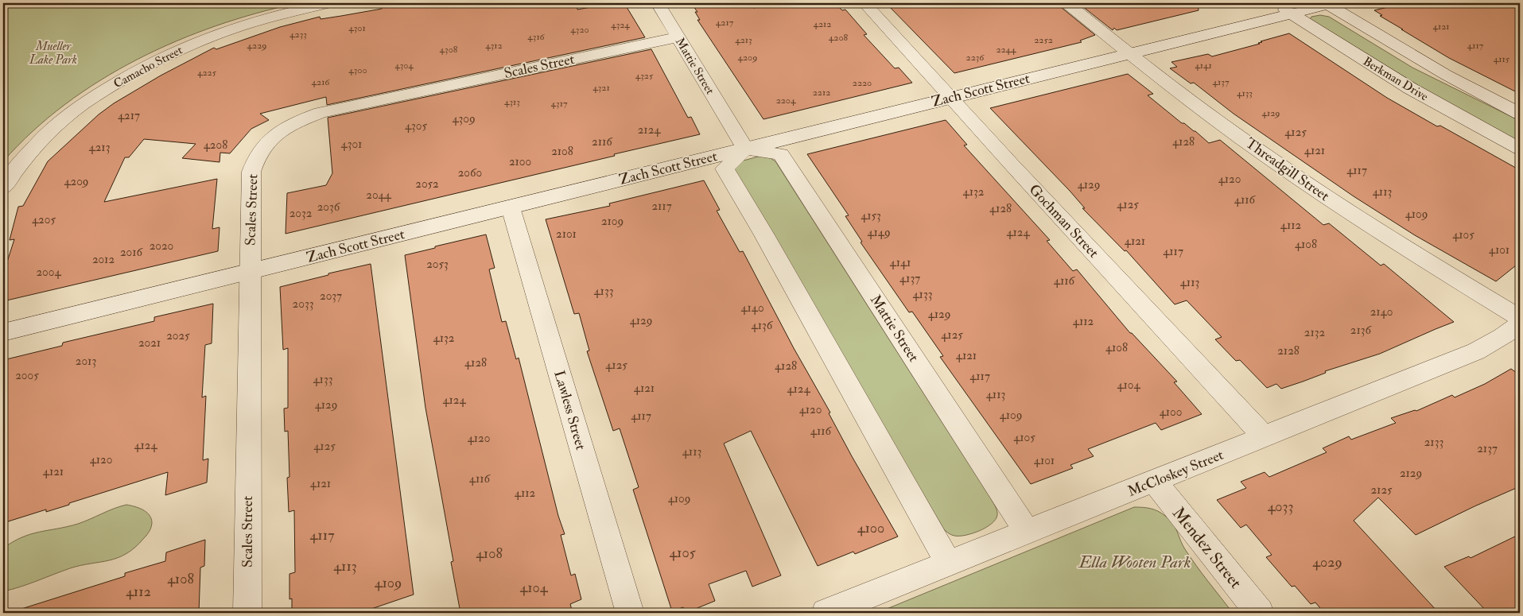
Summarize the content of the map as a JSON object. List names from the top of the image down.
{
  "streets": {
    "street": [
      "Scales Street",
      "Mattie Street",
      "Camacho Street",
      "Berkman Drive",
      "Zach Scott Street",
      "Threadgill Street",
      "Gochman Street",
      "Lawless Street",
      "McCloskey Street",
      "Mendez Street"
    ]
  },
  "crossings": [
    ["Scales Street", "Mattie Street"],
    ["Scales Street", "Zach Scott Street"],
    ["Mattie Street", "Zach Scott Street"],
    ["Mattie Street", "McCloskey Street"],
    ["Berkman Drive", "Zach Scott Street"],
    ["Zach Scott Street", "Threadgill Street"],
    ["Zach Scott Street", "Gochman Street"],
    ["Zach Scott Street", "Lawless Street"],
    ["Gochman Street", "McCloskey Street"],
    ["McCloskey Street", "Mendez Street"]
  ],
  "parks": ["Mueller Lake Park", "Ella Wooten Park"],
  "house_numbers": [
    "4217",
    "4212",
    "4324",
    "4121",
    "4301",
    "4320",
    "4233",
    "4316",
    "4208",
    "4213",
    "2252",
    "4229",
    "4312",
    "4117",
    "4308",
    "2244",
    "4209",
    "2236",
    "4115",
    "4304",
    "4141",
    "4300",
    "4225",
    "4325",
    "4216",
    "4137",
    "2220",
    "4321",
    "2212",
    "4133",
    "2204",
    "4313",
    "4317",
    "4129",
    "4217",
    "4309",
    "4305",
    "2124",
    "4125",
    "2116",
    "4128",
    "4301",
    "4208",
    "4213",
    "4121",
    "2108",
    "2100",
    "4117",
    "2060",
    "4120",
    "4209",
    "2052",
    "4129",
    "4132",
    "4113",
    "2044",
    "4116",
    "4125",
    "2117",
    "2036",
    "4128",
    "2032",
    "4109",
    "4153",
    "4205",
    "2109",
    "4112",
    "4149",
    "4124",
    "2101",
    "4105",
    "4121",
    "4108",
    "2020",
    "4101",
    "4117",
    "2016",
    "2012",
    "4141",
    "2053",
    "2004",
    "4137",
    "4116",
    "4113",
    "4133",
    "4133",
    "2037",
    "2033",
    "4140",
    "2140",
    "4129",
    "4129",
    "4112",
    "4136",
    "2136",
    "2132",
    "4125",
    "2025",
    "4132",
    "2021",
    "4108",
    "2128",
    "4121",
    "2013",
    "4128",
    "4125",
    "4128",
    "2005",
    "4117",
    "4133",
    "4104",
    "4121",
    "4124",
    "4113",
    "4124",
    "4129",
    "4120",
    "4100",
    "4109",
    "4117",
    "4116",
    "4105",
    "4120",
    "2133",
    "4124",
    "4125",
    "2137",
    "4113",
    "4120",
    "4101",
    "4121",
    "2129",
    "4116",
    "4121",
    "2125",
    "4112",
    "4109",
    "4033",
    "4100",
    "4117",
    "4105",
    "4108",
    "4029",
    "4113",
    "4108",
    "4109",
    "4104",
    "4112"
  ]
}
